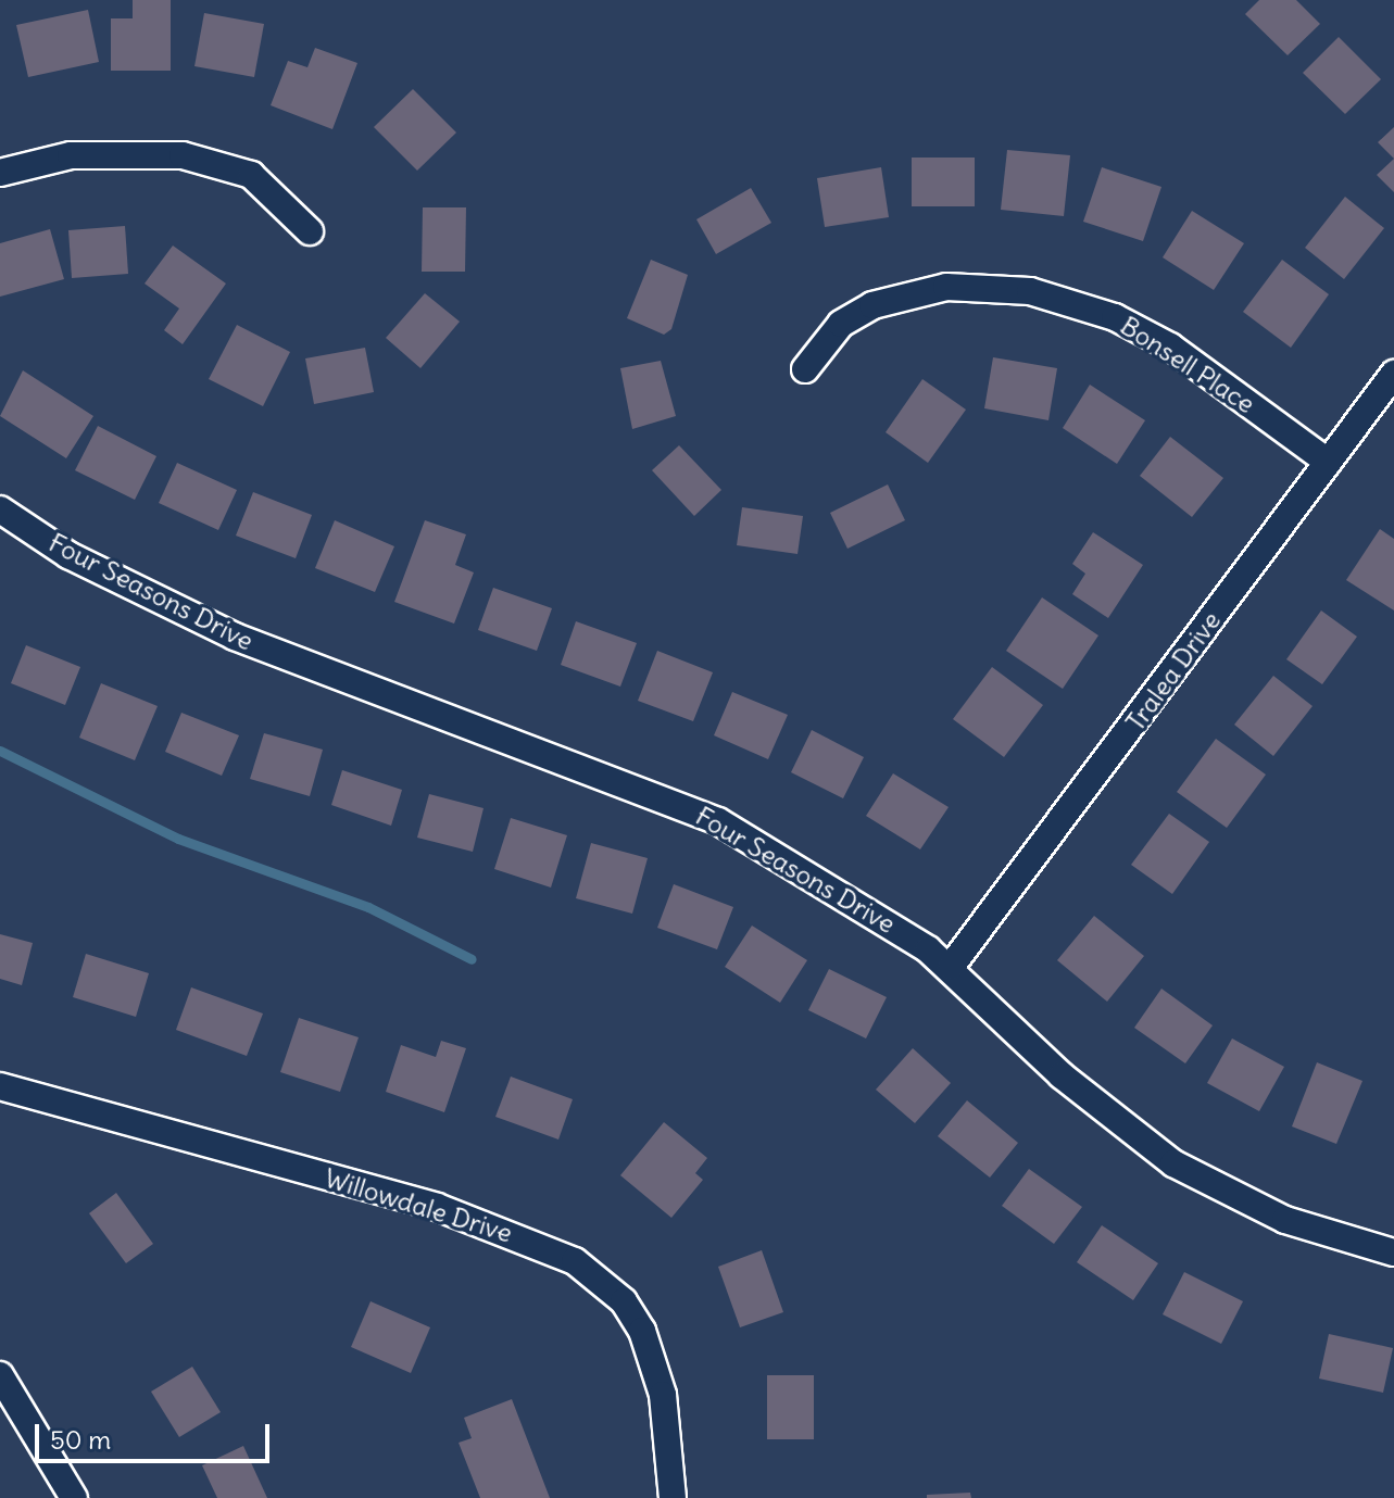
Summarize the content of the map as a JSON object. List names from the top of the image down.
{
  "streets": {
    "street": [
      "Bonsell Place",
      "Four Seasons Drive",
      "Tralea Drive",
      "Willowdale Drive"
    ]
  },
  "crossings": [
    ["Bonsell Place", "Tralea Drive"],
    ["Four Seasons Drive", "Tralea Drive"]
  ],
  "scale_bar": "50 m"
}
